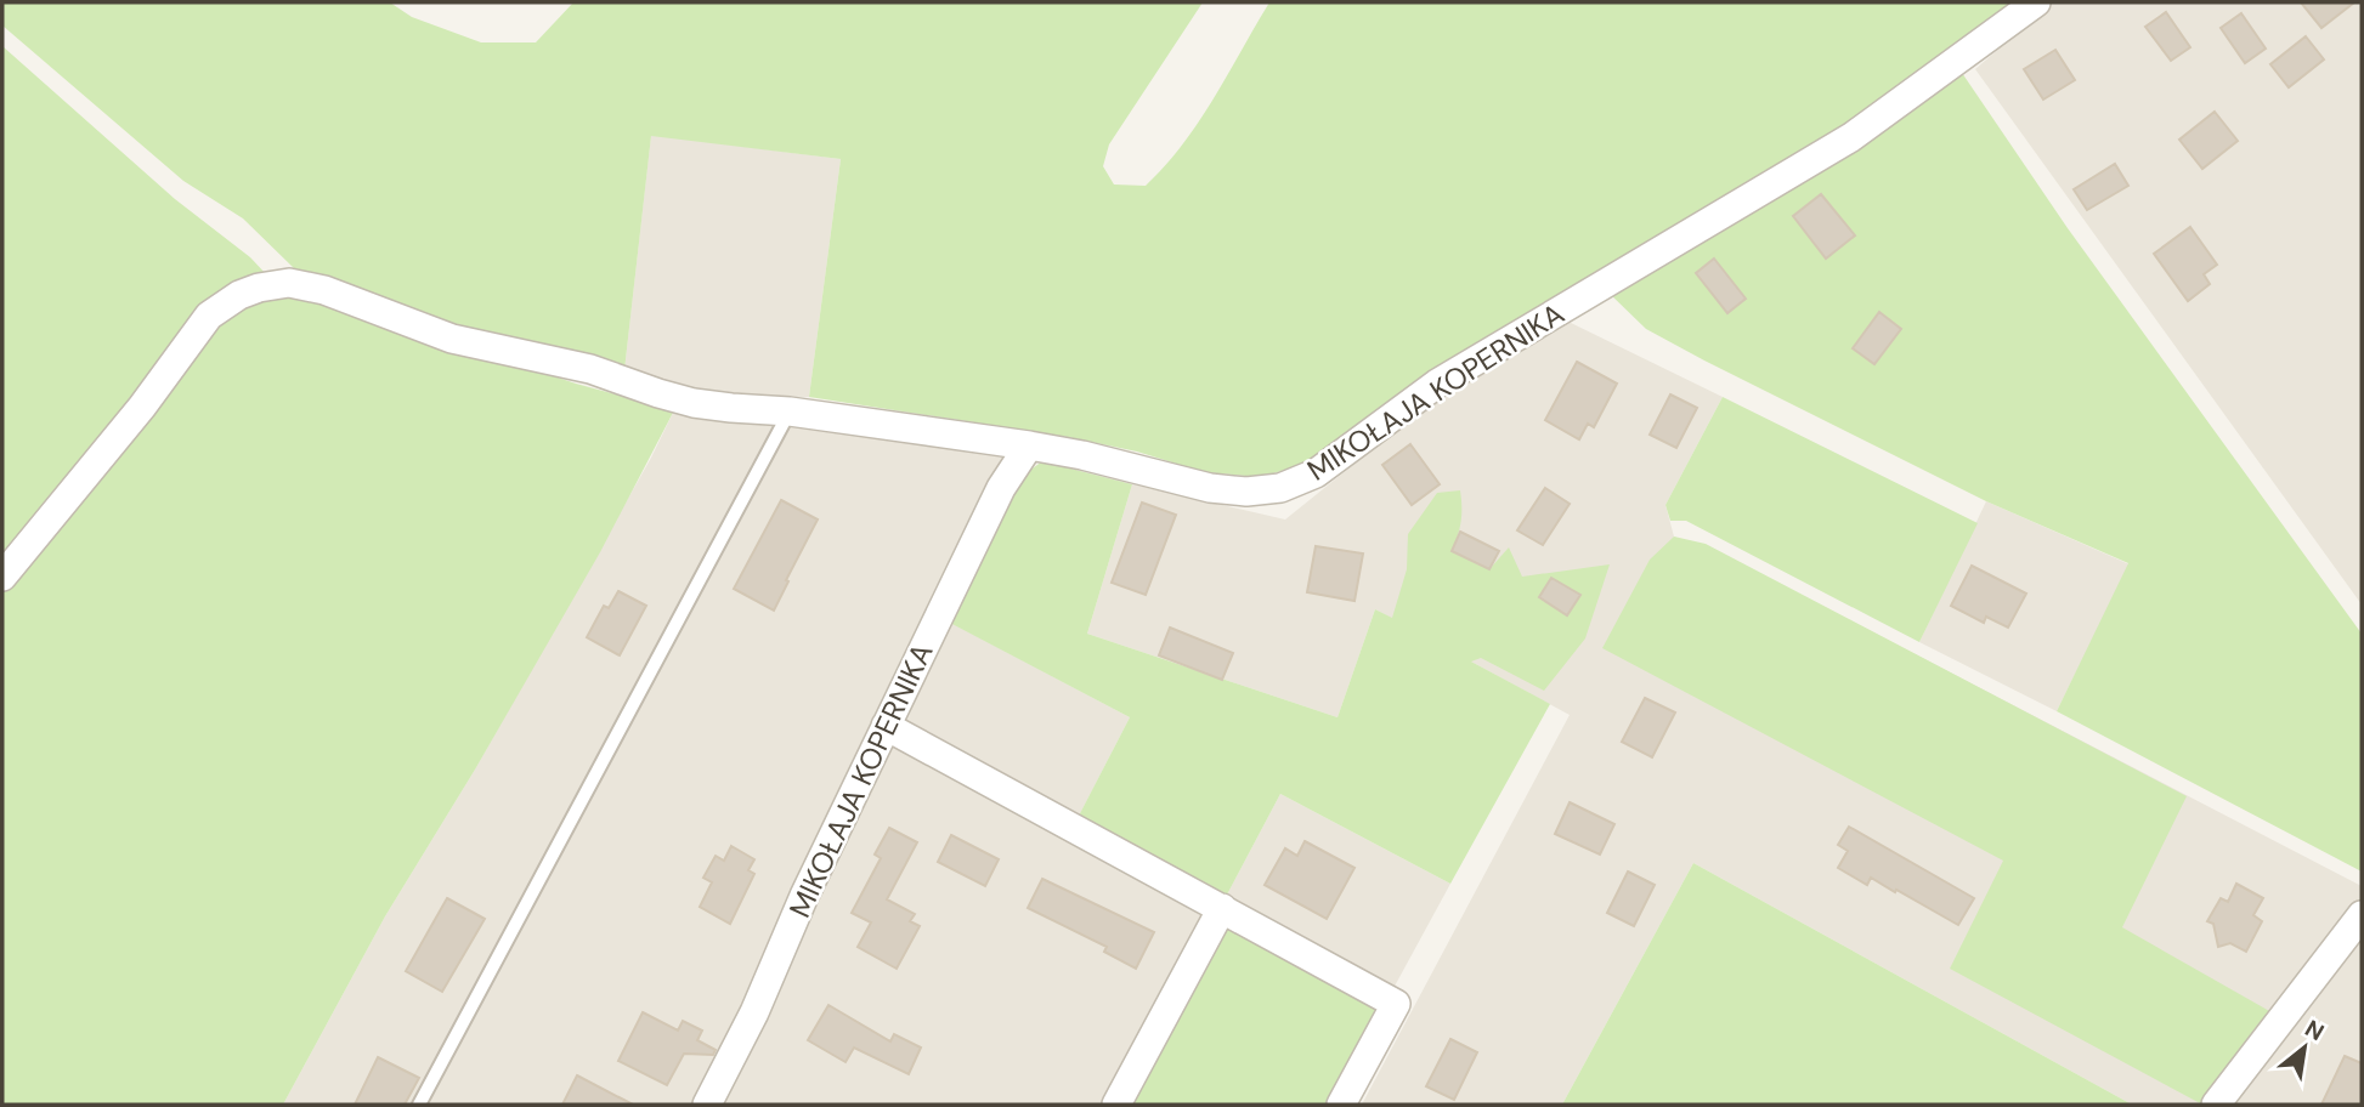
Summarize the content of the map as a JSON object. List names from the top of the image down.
{
  "streets": {
    "street": ["MIKOŁAJA KOPERNIKA"]
  },
  "north": "top right"
}
